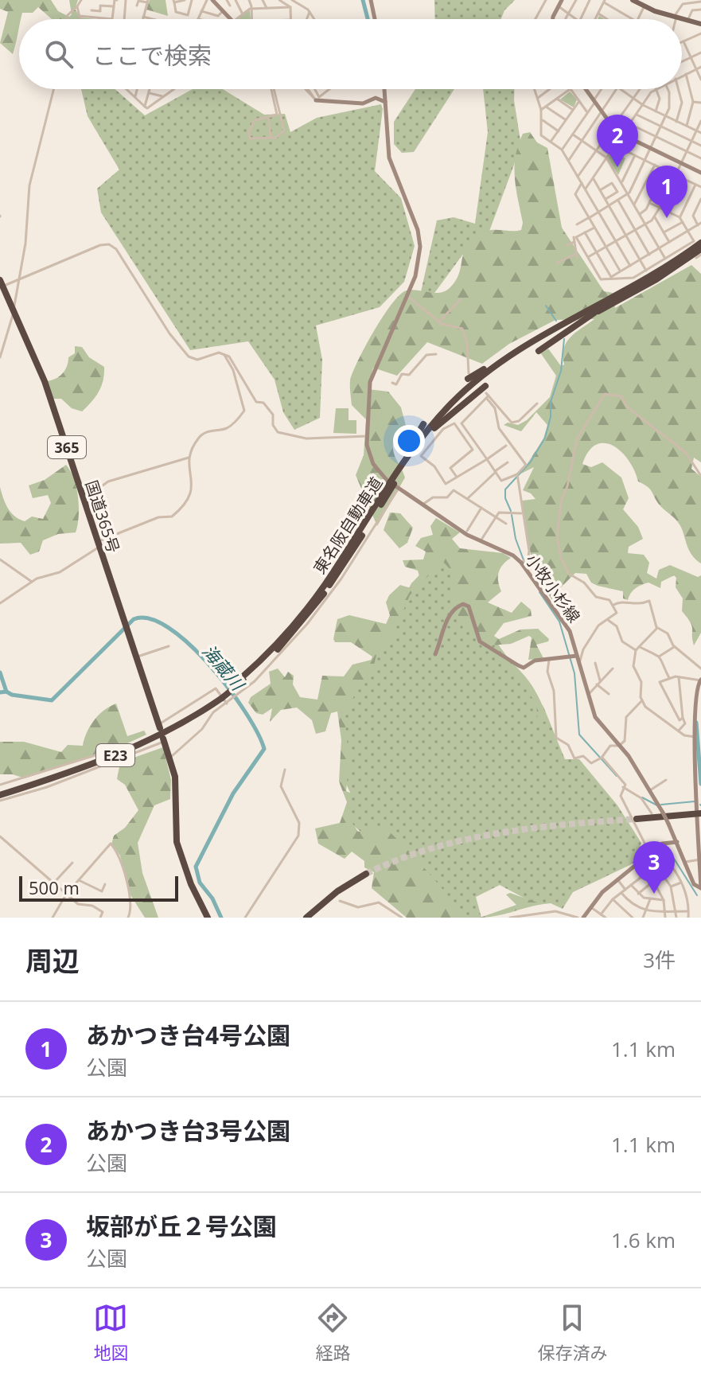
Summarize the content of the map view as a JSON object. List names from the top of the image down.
{
  "streets": {
    "highway": [
      "365",
      "国道365号",
      "東名阪自動車道",
      "E23"
    ],
    "main road": ["小牧小杉線"]
  },
  "water": ["海蔵川"],
  "scale_bar": "500 m",
  "page": {
    "search": "ここで検索",
    "pins": ["2", "1", "3"],
    "scale": "500 m",
    "heading": ["周辺", "3件"],
    "list": [
      {
        "mark": "1",
        "name": "あかつき台4号公園",
        "note": "公園",
        "value": "1.1 km"
      },
      {
        "mark": "2",
        "name": "あかつき台3号公園",
        "note": "公園",
        "value": "1.1 km"
      },
      {
        "mark": "3",
        "name": "坂部が丘２号公園",
        "note": "公園",
        "value": "1.6 km"
      }
    ],
    "nav": ["地図", "経路", "保存済み"]
  }
}
